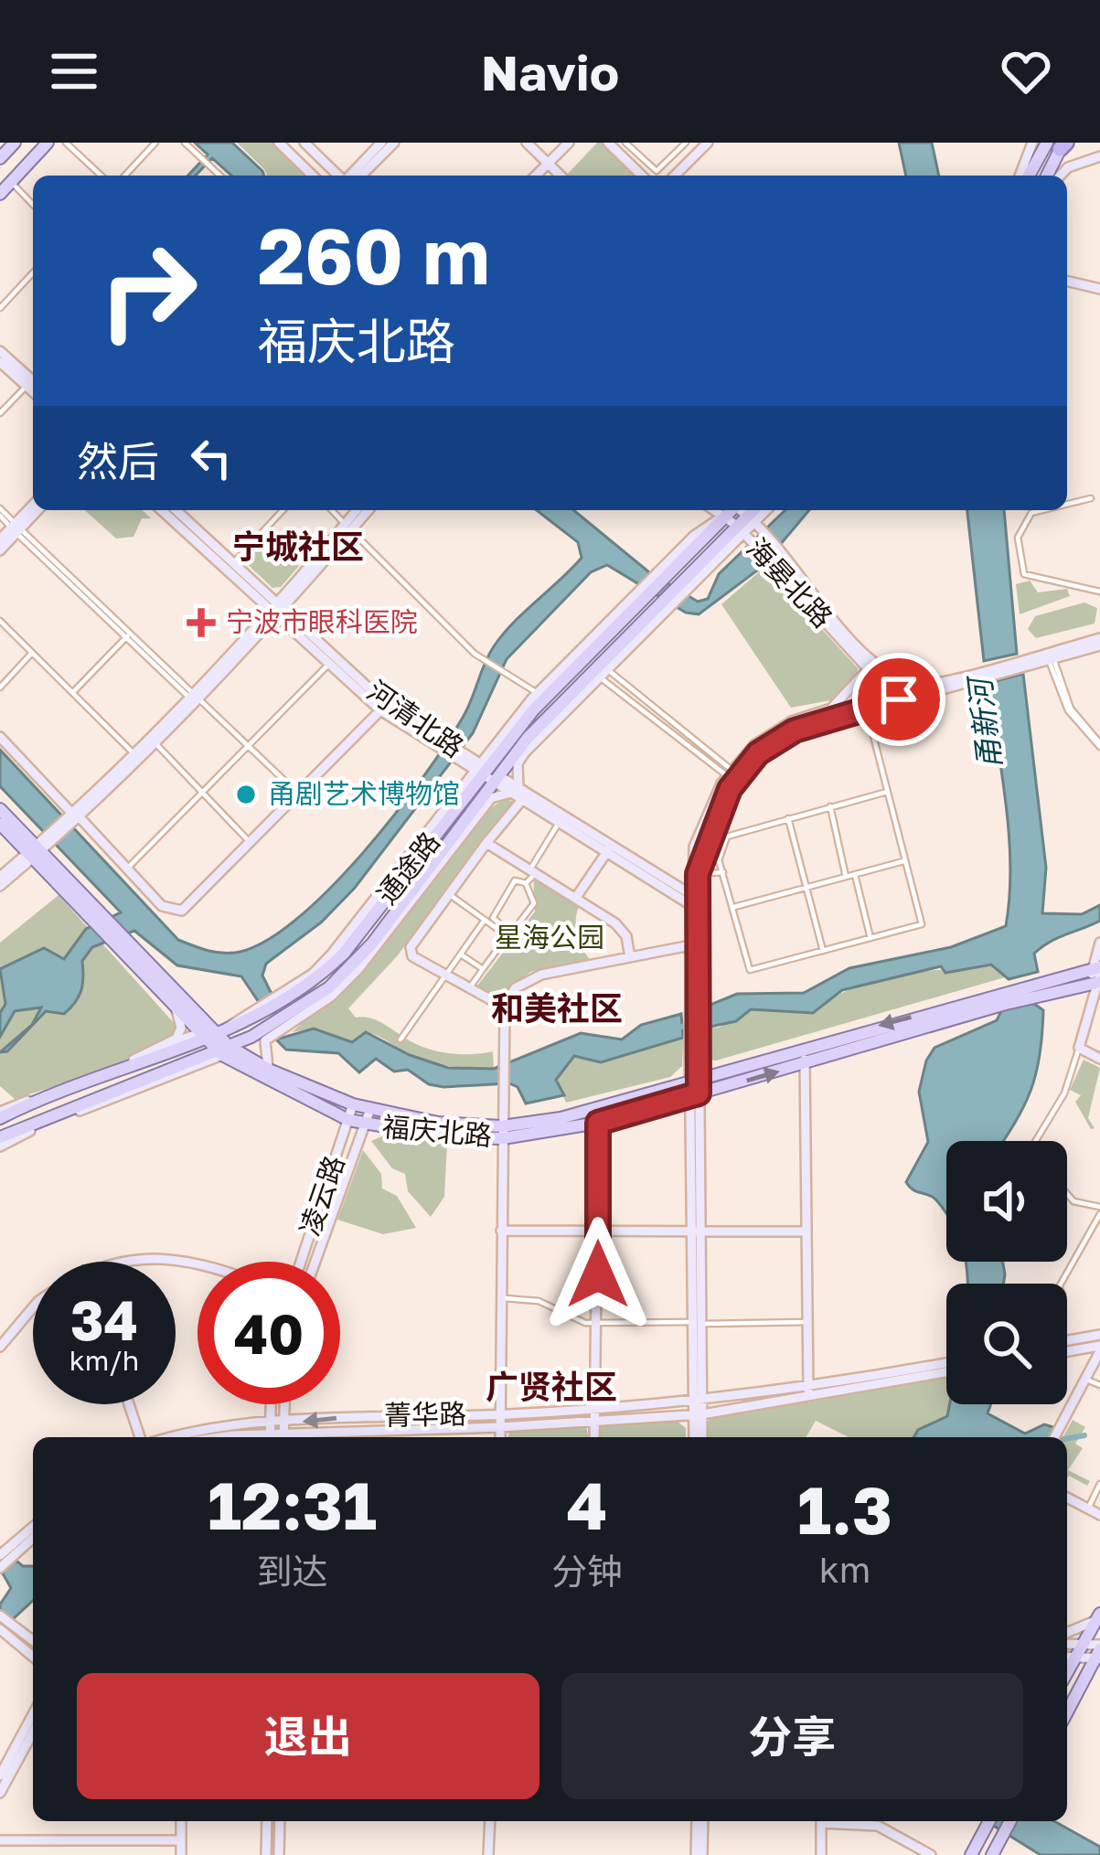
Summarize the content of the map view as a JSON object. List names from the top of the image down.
{
  "streets": {
    "main road": ["通途路", "福庆北路"],
    "street": [
      "海晏北路",
      "河清北路",
      "凌云路",
      "菁华路"
    ]
  },
  "crossings": [
    ["海晏北路", "通途路"],
    ["河清北路", "通途路"],
    ["通途路", "福庆北路"],
    ["福庆北路", "凌云路"]
  ],
  "districts": ["宁城社区", "和美社区", "广贤社区"],
  "water": ["甬新河"],
  "parks": ["星海公园"],
  "places": {
    "health": ["宁波市眼科医院"],
    "other": ["甬剧艺术博物馆"]
  },
  "page": {
    "header": "Navio",
    "turn": ["260 m", "福庆北路"],
    "then": "然后",
    "speed": "34 km/h",
    "limit": "40",
    "eta": [
      "12:31",
      "到达",
      "4",
      "分钟",
      "1.3",
      "km"
    ],
    "buttons": ["退出", "分享"]
  }
}
